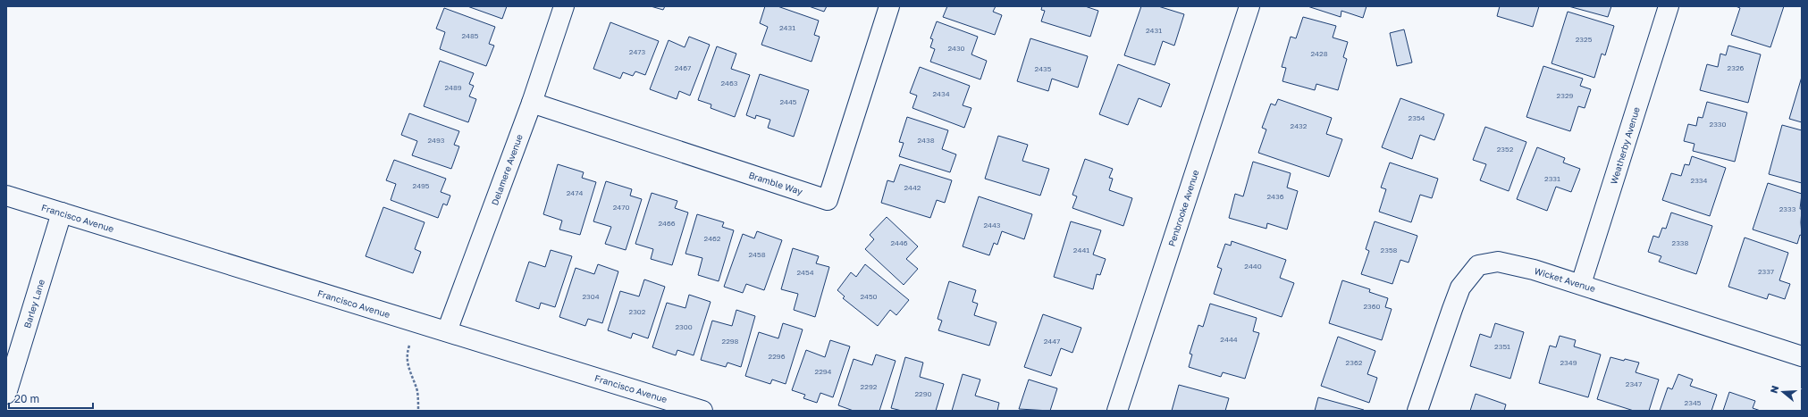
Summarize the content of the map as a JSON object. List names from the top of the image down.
{
  "streets": {
    "street": [
      "Weatherby Avenue",
      "Delamere Avenue",
      "Bramble Way",
      "Penbrooke Avenue",
      "Francisco Avenue",
      "Wicket Avenue",
      "Barley Lane"
    ]
  },
  "crossings": [
    ["Weatherby Avenue", "Wicket Avenue"],
    ["Delamere Avenue", "Bramble Way"],
    ["Delamere Avenue", "Francisco Avenue"],
    ["Francisco Avenue", "Barley Lane"]
  ],
  "house_numbers": [
    "2431",
    "2431",
    "2485",
    "2325",
    "2430",
    "2473",
    "2428",
    "2467",
    "2326",
    "2435",
    "2463",
    "2489",
    "2434",
    "2329",
    "2445",
    "2354",
    "2330",
    "2432",
    "2493",
    "2438",
    "2352",
    "2331",
    "2334",
    "2495",
    "2442",
    "2474",
    "2436",
    "2470",
    "2333",
    "2466",
    "2443",
    "2462",
    "2446",
    "2338",
    "2441",
    "2358",
    "2458",
    "2440",
    "2337",
    "2454",
    "2304",
    "2450",
    "2360",
    "2302",
    "2300",
    "2444",
    "2298",
    "2447",
    "2351",
    "2296",
    "2362",
    "2349",
    "2294",
    "2347",
    "2292",
    "2290",
    "2345"
  ],
  "scale_bar": "20 m",
  "north": "left"
}
